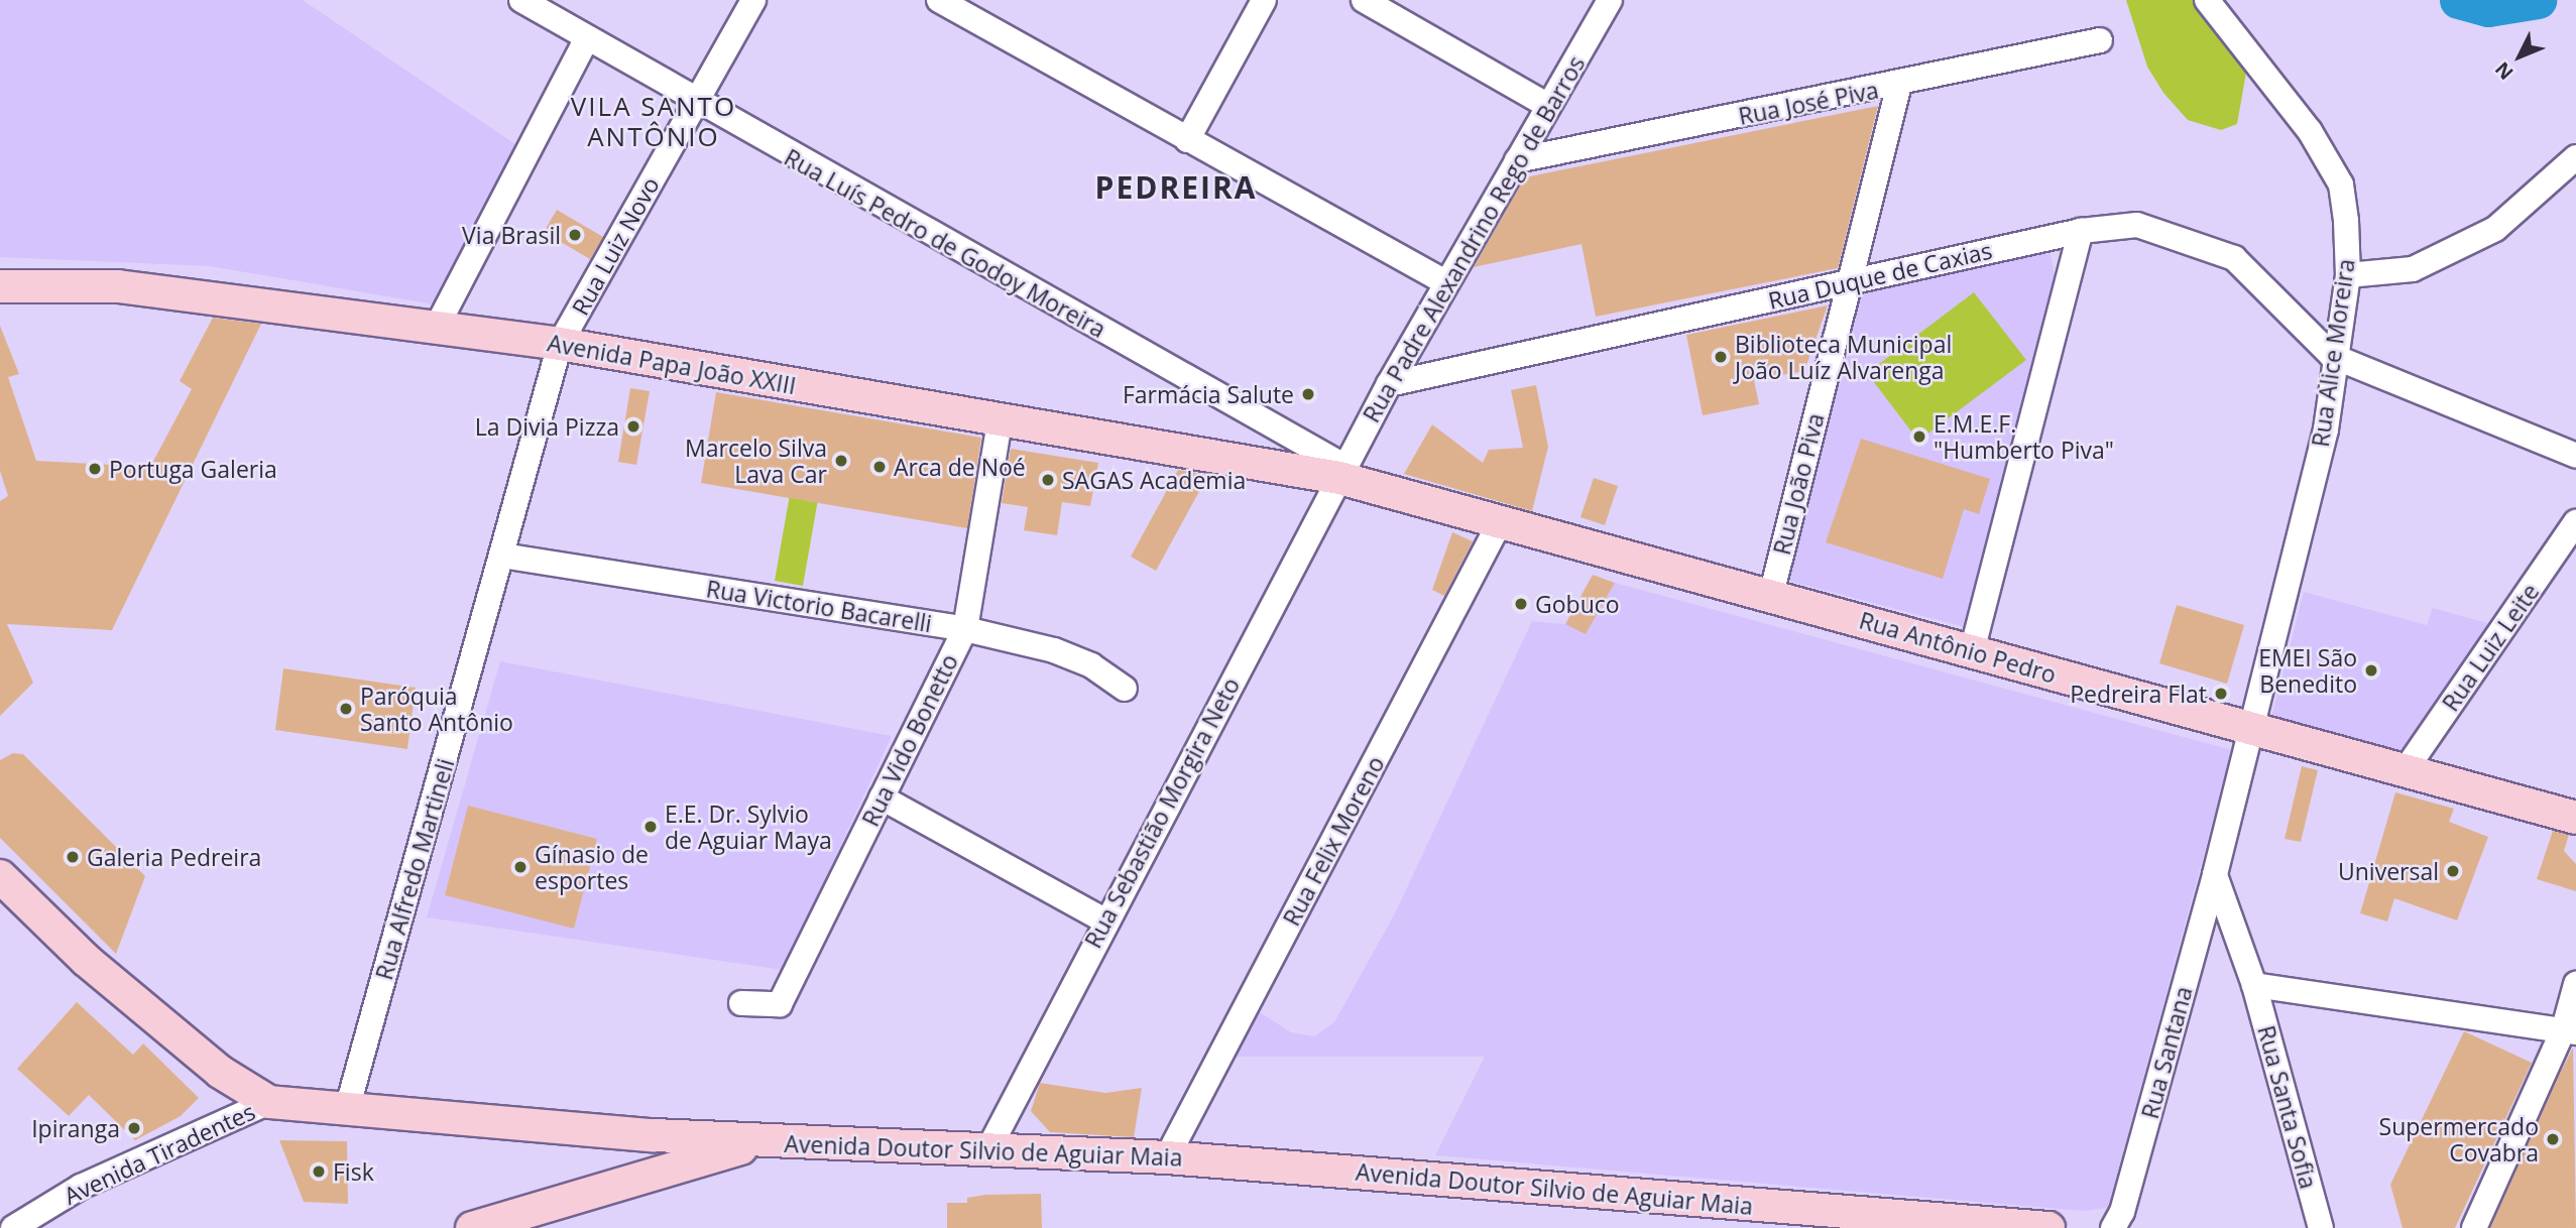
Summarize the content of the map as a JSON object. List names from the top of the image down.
{
  "streets": {
    "main road": ["Avenida Papa João XXIII", "Rua Antônio Pedro", "Avenida Doutor Silvio de Aguiar Maia"],
    "street": [
      "Rua José Piva",
      "Rua Padre Alexandrino Rego de Barros",
      "Rua Luís Pedro de Godoy Moreira",
      "Rua Luiz Novo",
      "Rua Duque de Caxias",
      "Rua Alice Moreira",
      "Rua João Piva",
      "Rua Victorio Bacarelli",
      "Rua Luiz Leite",
      "Rua Vido Bonetto",
      "Rua Sebastião Morgira Neto",
      "Rua Felix Moreno",
      "Rua Alfredo Martineli",
      "Rua Santana",
      "Rua Santa Sofia",
      "Avenida Tiradentes"
    ]
  },
  "crossings": [
    ["Rua José Piva", "Rua Padre Alexandrino Rego de Barros"],
    ["Rua José Piva", "Rua João Piva"],
    ["Rua Padre Alexandrino Rego de Barros", "Rua Luís Pedro de Godoy Moreira"],
    ["Rua Padre Alexandrino Rego de Barros", "Rua Duque de Caxias"],
    ["Rua Padre Alexandrino Rego de Barros", "Avenida Papa João XXIII"],
    ["Rua Padre Alexandrino Rego de Barros", "Rua Antônio Pedro"],
    ["Rua Padre Alexandrino Rego de Barros", "Rua Sebastião Morgira Neto"],
    ["Rua Luís Pedro de Godoy Moreira", "Rua Luiz Novo"],
    ["Rua Luís Pedro de Godoy Moreira", "Avenida Papa João XXIII"],
    ["Rua Luís Pedro de Godoy Moreira", "Rua Antônio Pedro"],
    ["Rua Luís Pedro de Godoy Moreira", "Rua Sebastião Morgira Neto"],
    ["Rua Luiz Novo", "Avenida Papa João XXIII"],
    ["Rua Luiz Novo", "Rua Alfredo Martineli"],
    ["Rua Duque de Caxias", "Rua Alice Moreira"],
    ["Rua Duque de Caxias", "Rua João Piva"],
    ["Rua Alice Moreira", "Rua Antônio Pedro"],
    ["Rua Alice Moreira", "Rua Santana"],
    ["Rua Alice Moreira", "Rua Santa Sofia"],
    ["Avenida Papa João XXIII", "Rua Antônio Pedro"],
    ["Avenida Papa João XXIII", "Rua Vido Bonetto"],
    ["Avenida Papa João XXIII", "Rua Sebastião Morgira Neto"],
    ["Avenida Papa João XXIII", "Rua Alfredo Martineli"],
    ["Rua João Piva", "Rua Antônio Pedro"],
    ["Rua Victorio Bacarelli", "Rua Vido Bonetto"],
    ["Rua Victorio Bacarelli", "Rua Alfredo Martineli"],
    ["Rua Antônio Pedro", "Rua Luiz Leite"],
    ["Rua Antônio Pedro", "Rua Sebastião Morgira Neto"],
    ["Rua Antônio Pedro", "Rua Felix Moreno"],
    ["Rua Sebastião Morgira Neto", "Avenida Doutor Silvio de Aguiar Maia"],
    ["Rua Felix Moreno", "Avenida Doutor Silvio de Aguiar Maia"],
    ["Rua Alfredo Martineli", "Avenida Doutor Silvio de Aguiar Maia"],
    ["Rua Santana", "Rua Santa Sofia"],
    ["Avenida Doutor Silvio de Aguiar Maia", "Avenida Tiradentes"]
  ],
  "districts": ["VILA SANTO ANTÔNIO", "PEDREIRA"],
  "places": [
    "Via Brasil",
    "Biblioteca Municipal João Luíz Alvarenga",
    "Farmácia Salute",
    "La Divia Pizza",
    "E.M.E.F. \"Humberto Piva\"",
    "Marcelo Silva Lava Car",
    "Arca de Noé",
    "Portuga Galeria",
    "SAGAS Academia",
    "Gobuco",
    "EMEI São Benedito",
    "Pedreira Flat",
    "Paróquia Santo Antônio",
    "E.E. Dr. Sylvio de Aguiar Maya",
    "Galeria Pedreira",
    "Gínasio de esportes",
    "Universal",
    "Ipiranga",
    "Supermercado Covabra",
    "Fisk"
  ],
  "north": "bottom left"
}
